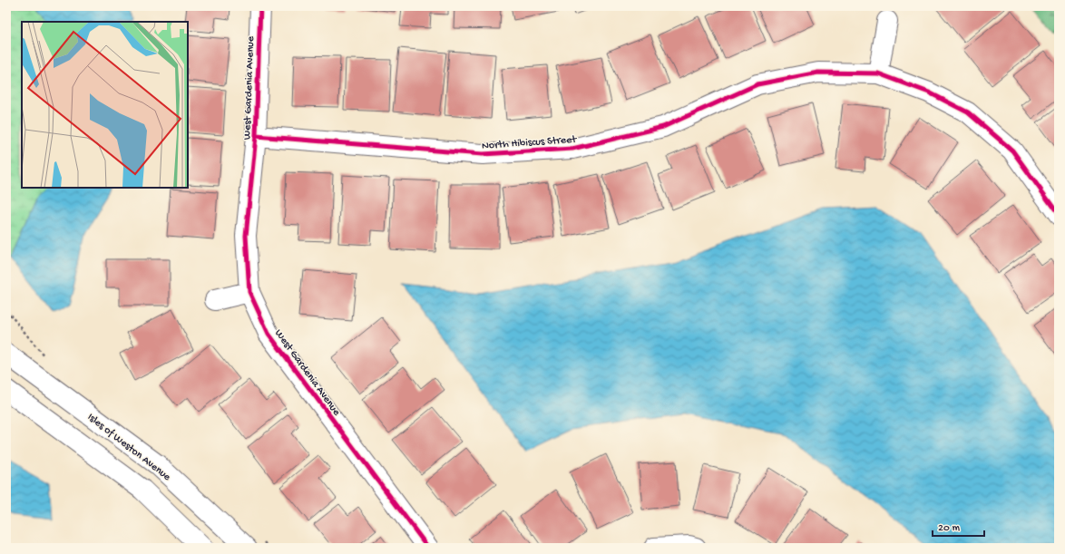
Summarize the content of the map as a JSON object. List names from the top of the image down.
{
  "streets": {
    "street": ["West Gardenia Avenue", "North Hibiscus Street", "Isles of Weston Avenue"]
  },
  "crossings": [
    ["West Gardenia Avenue", "North Hibiscus Street"]
  ],
  "scale_bar": "20 m"
}
